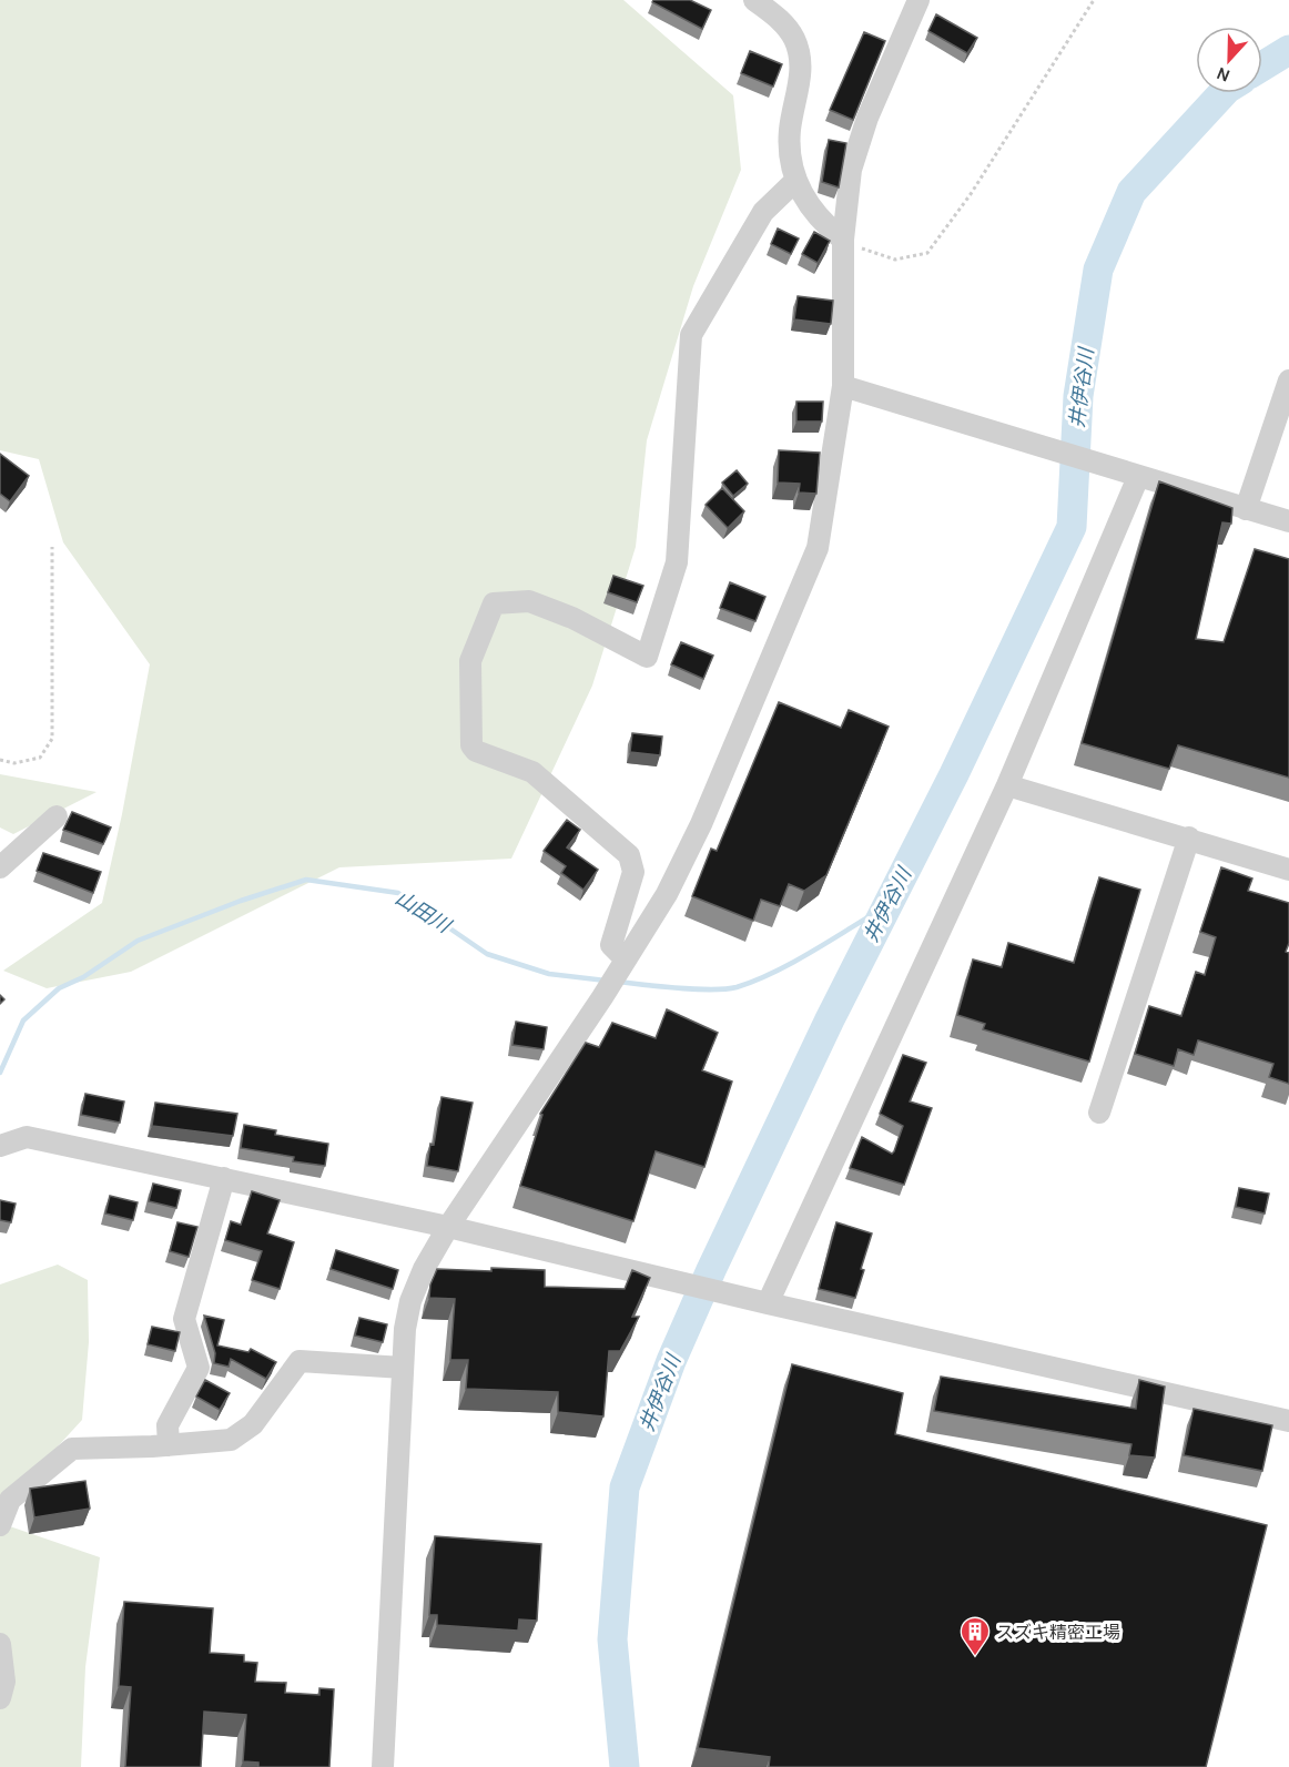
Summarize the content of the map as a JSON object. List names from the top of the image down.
{
  "water": ["井伊谷川", "山田川"],
  "places": {
    "building": ["スズキ精密工場"]
  },
  "north": "bottom"
}
